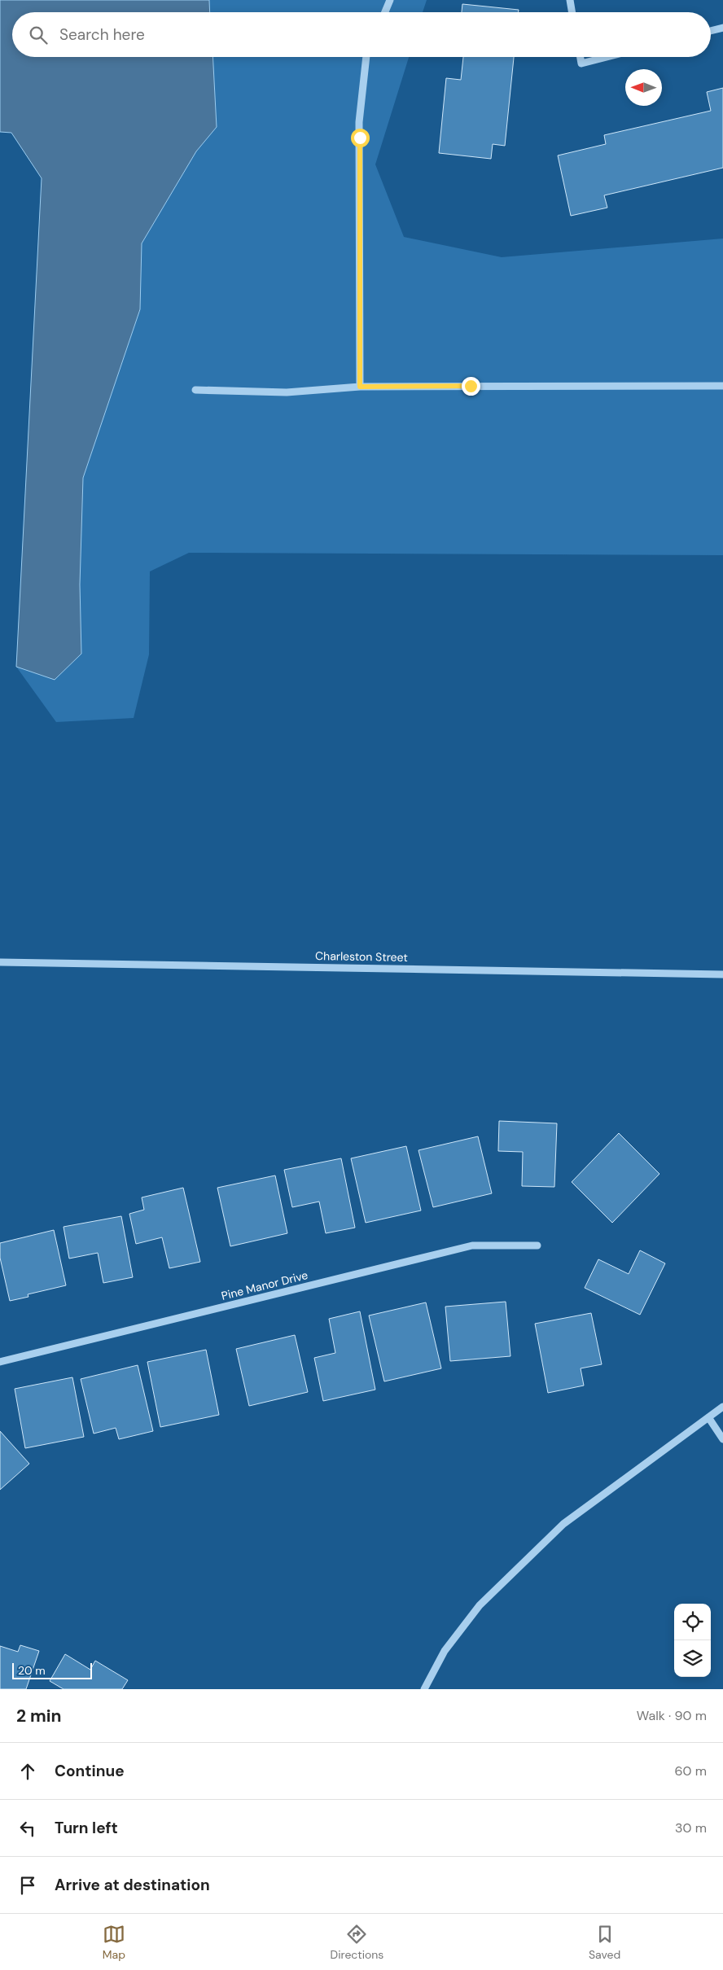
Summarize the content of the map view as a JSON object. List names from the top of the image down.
{
  "streets": {
    "street": ["Charleston Street", "Pine Manor Drive"]
  },
  "scale_bar": "20 m",
  "north": "left",
  "page": {
    "search": "Search here",
    "scale": "20 m",
    "heading": ["2 min", "Walk · 90 m"],
    "list": [
      ["Continue", "60 m"],
      ["Turn left", "30 m"],
      "Arrive at destination"
    ],
    "nav": ["Map", "Directions", "Saved"]
  }
}
